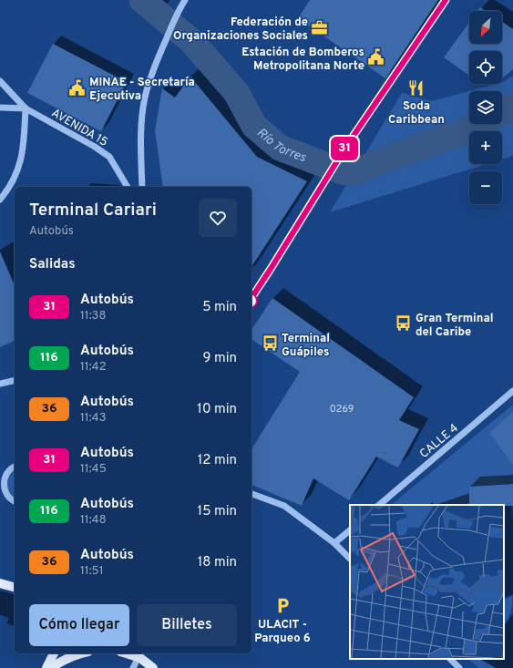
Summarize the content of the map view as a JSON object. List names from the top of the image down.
{
  "streets": {
    "street": ["AVENIDA 15", "CALLE 4"]
  },
  "water": ["Río Torres"],
  "places": {
    "office": ["Federación de Organizaciones Sociales"],
    "public building": ["Estación de Bomberos Metropolitana Norte", "MINAE - Secretaría Ejecutiva"],
    "restaurant": ["Soda Caribbean"],
    "bus stop": ["Gran Terminal del Caribe", "Terminal Guápiles"],
    "parking": ["ULACIT - Parqueo 6"]
  },
  "lines": ["bus line 31"],
  "house_numbers": ["0269"],
  "north": "bottom left",
  "page": {
    "on_map": "31",
    "map_buttons": ["+", "−"],
    "heading": [
      ["Terminal Cariari", "Autobús"],
      "Salidas"
    ],
    "list": [
      {
        "mark": "31",
        "name": "Autobús",
        "note": "11:38",
        "value": "5 min"
      },
      {
        "mark": "116",
        "name": "Autobús",
        "note": "11:42",
        "value": "9 min"
      },
      {
        "mark": "36",
        "name": "Autobús",
        "note": "11:43",
        "value": "10 min"
      },
      {
        "mark": "31",
        "name": "Autobús",
        "note": "11:45",
        "value": "12 min"
      },
      {
        "mark": "116",
        "name": "Autobús",
        "note": "11:48",
        "value": "15 min"
      },
      {
        "mark": "36",
        "name": "Autobús",
        "note": "11:51",
        "value": "18 min"
      }
    ],
    "buttons": ["Cómo llegar", "Billetes"]
  }
}
